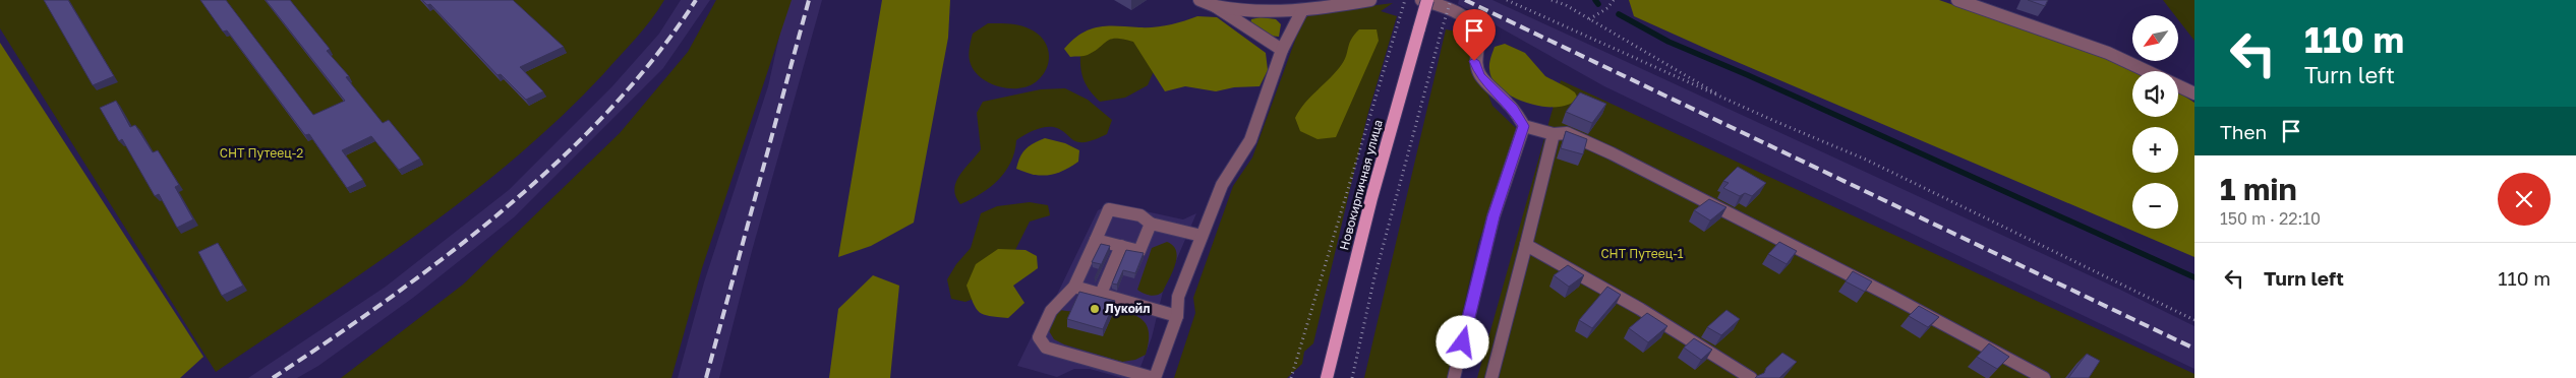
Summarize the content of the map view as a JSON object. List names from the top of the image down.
{
  "streets": {
    "main road": ["Новокирпичная улица"]
  },
  "parks": ["СНТ Путеец-2", "СНТ Путеец-1"],
  "places": ["Лукойл"],
  "north": "bottom left",
  "page": {
    "turn": ["110 m", "Turn left"],
    "map_buttons": ["+", "−"],
    "then": "Then",
    "heading": ["1 min", "150 m · 22:10"],
    "list": [
      {
        "name": "Turn left",
        "value": "110 m"
      }
    ]
  }
}
